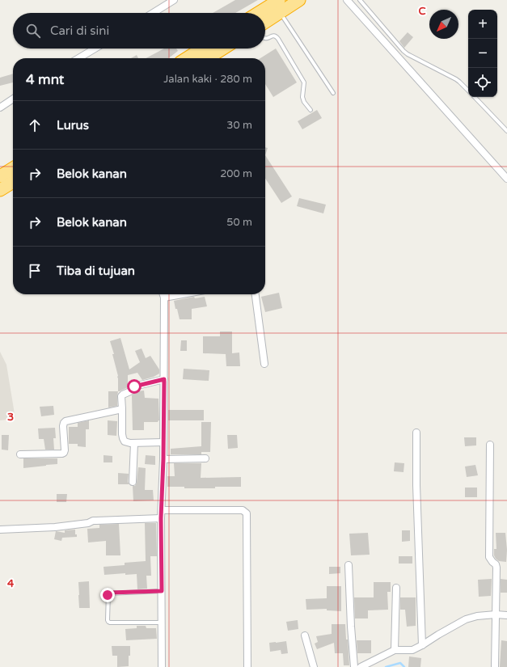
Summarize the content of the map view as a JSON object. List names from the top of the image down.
{
  "north": "bottom left",
  "page": {
    "map_buttons": ["+", "−"],
    "search": "Cari di sini",
    "heading": ["4 mnt", "Jalan kaki · 280 m"],
    "list": [
      ["Lurus", "30 m"],
      ["Belok kanan", "200 m"],
      ["Belok kanan", "50 m"],
      "Tiba di tujuan"
    ]
  },
  "grid": {
    "columns": ["C"],
    "rows": ["3", "4"]
  }
}
